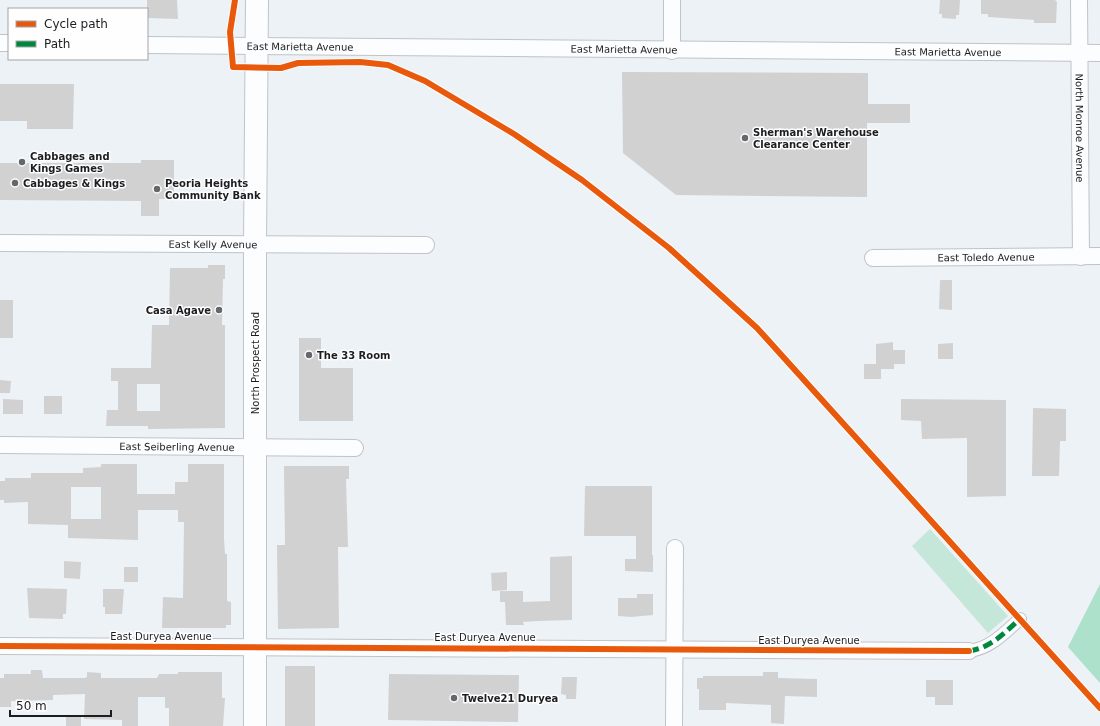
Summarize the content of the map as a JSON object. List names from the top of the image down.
{
  "streets": {
    "main road": ["North Prospect Road"],
    "street": [
      "East Marietta Avenue",
      "North Monroe Avenue",
      "East Kelly Avenue",
      "East Toledo Avenue",
      "East Seiberling Avenue",
      "East Duryea Avenue"
    ]
  },
  "crossings": [
    ["East Marietta Avenue", "North Monroe Avenue"],
    ["East Marietta Avenue", "North Prospect Road"],
    ["North Monroe Avenue", "East Toledo Avenue"],
    ["East Kelly Avenue", "North Prospect Road"],
    ["North Prospect Road", "East Seiberling Avenue"],
    ["North Prospect Road", "East Duryea Avenue"]
  ],
  "places": [
    "Sherman's Warehouse Clearance Center",
    "Cabbages and Kings Games",
    "Cabbages & Kings",
    "Peoria Heights Community Bank",
    "Casa Agave",
    "The 33 Room",
    "Twelve21 Duryea"
  ],
  "legend": ["Cycle path", "Path"],
  "scale_bar": "50 m"
}
